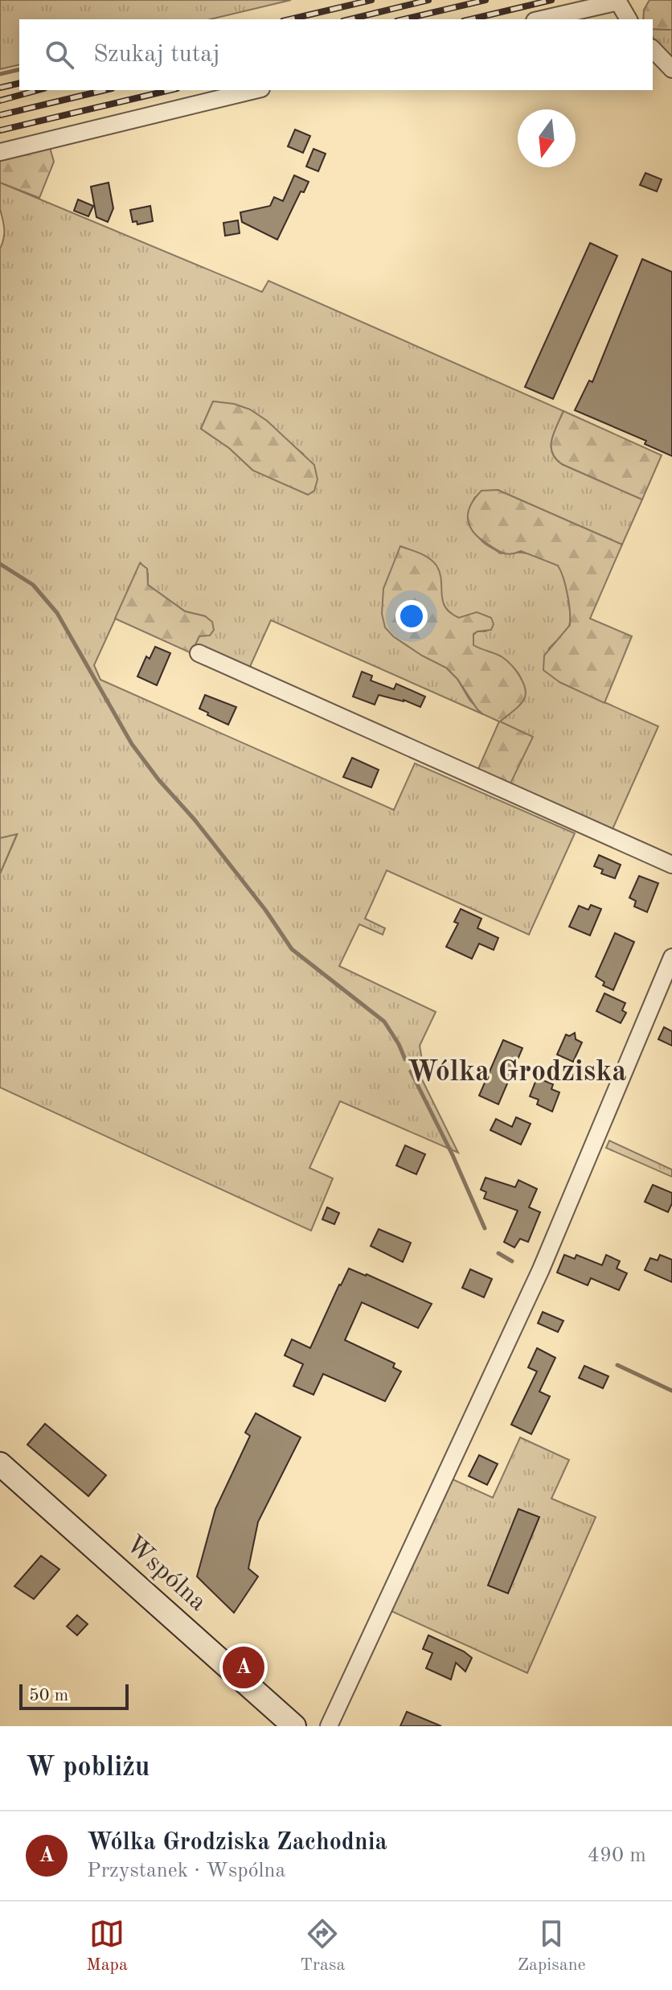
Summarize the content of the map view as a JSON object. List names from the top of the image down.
{
  "streets": {
    "street": ["Wspólna"]
  },
  "districts": ["Wólka Grodziska"],
  "scale_bar": "50 m",
  "north": "bottom",
  "page": {
    "search": "Szukaj tutaj",
    "pins": "A",
    "scale": "50 m",
    "heading": "W pobliżu",
    "list": [
      {
        "mark": "A",
        "name": "Wólka Grodziska Zachodnia",
        "note": "Przystanek · Wspólna",
        "value": "490 m"
      }
    ],
    "nav": ["Mapa", "Trasa", "Zapisane"]
  }
}
